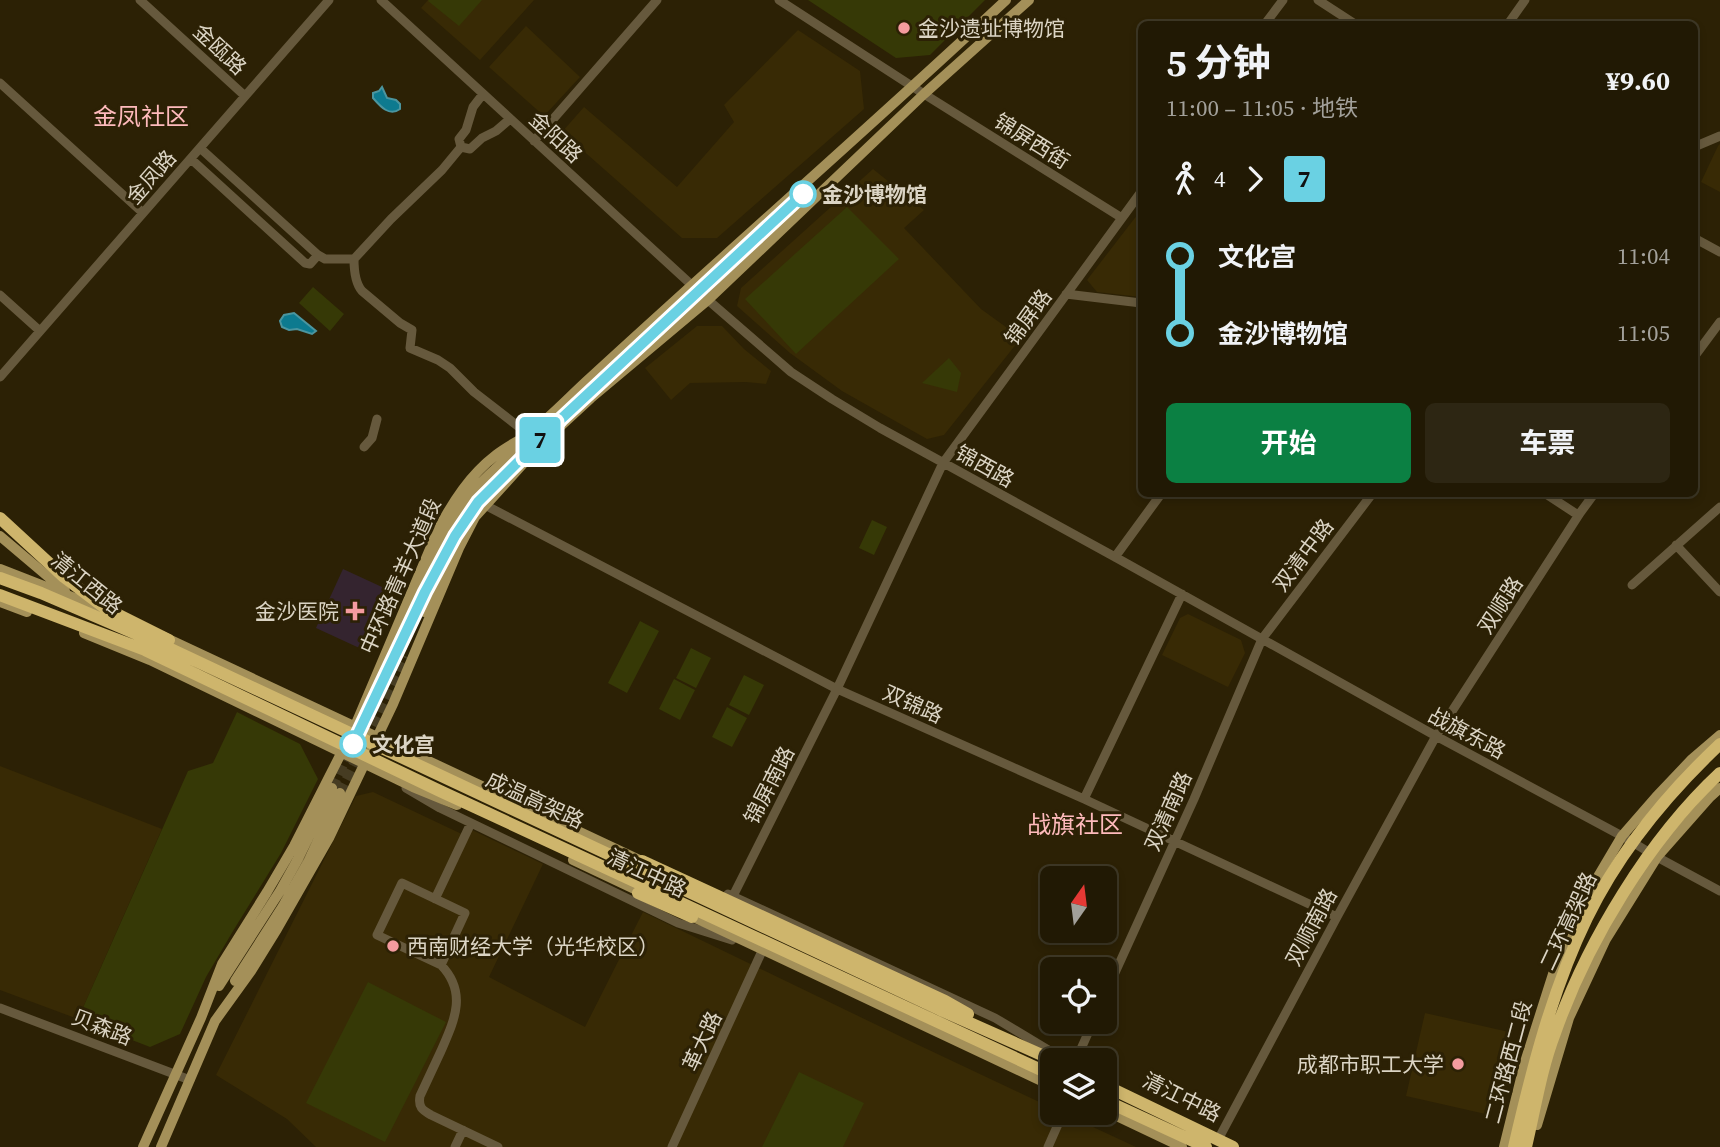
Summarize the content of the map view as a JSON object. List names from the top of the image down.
{
  "streets": {
    "highway": ["成温高架路", "二环高架路"],
    "main road": [
      "中环路青羊大道段",
      "清江西路",
      "清江中路",
      "二环路西二段"
    ],
    "street": [
      "金瓯路",
      "金阳路",
      "锦屏西街",
      "金凤路",
      "锦屏路",
      "锦西路",
      "双清中路",
      "双顺路",
      "双锦路",
      "战旗东路",
      "锦屏南路",
      "双清南路",
      "双顺南路",
      "贝森路",
      "革大路"
    ]
  },
  "crossings": [
    ["金瓯路", "金凤路"],
    ["金阳路", "锦西路"],
    ["金阳路", "中环路青羊大道段"],
    ["锦屏西街", "锦屏路"],
    ["锦屏西街", "中环路青羊大道段"],
    ["锦屏路", "锦西路"],
    ["锦屏路", "双锦路"],
    ["锦屏路", "锦屏南路"],
    ["锦西路", "双清中路"],
    ["锦西路", "中环路青羊大道段"],
    ["锦西路", "战旗东路"],
    ["锦西路", "双清南路"],
    ["双清中路", "战旗东路"],
    ["双清中路", "双清南路"],
    ["中环路青羊大道段", "双锦路"],
    ["中环路青羊大道段", "清江中路"],
    ["中环路青羊大道段", "贝森路"],
    ["清江西路", "清江中路"],
    ["双顺路", "战旗东路"],
    ["双顺路", "双顺南路"],
    ["双锦路", "锦屏南路"],
    ["双锦路", "双清南路"],
    ["双锦路", "双顺南路"],
    ["战旗东路", "双清南路"],
    ["战旗东路", "双顺南路"],
    ["战旗东路", "二环路西二段"],
    ["锦屏南路", "清江中路"],
    ["成温高架路", "清江中路"],
    ["成温高架路", "革大路"],
    ["清江中路", "双顺南路"],
    ["清江中路", "革大路"],
    ["二环高架路", "二环路西二段"]
  ],
  "districts": ["金凤社区", "战旗社区"],
  "places": {
    "other": [
      "金沙遗址博物馆",
      "金沙博物馆",
      "文化宫",
      "西南财经大学（光华校区）",
      "成都市职工大学"
    ],
    "health": ["金沙医院"]
  },
  "lines": ["metro line 7"],
  "north": "top",
  "page": {
    "on_map": "7",
    "heading": ["5 分钟", "11:00 – 11:05 · 地铁", "¥9.60"],
    "legs": ["4", "7"],
    "list": [
      {
        "name": "文化宫",
        "value": "11:04"
      },
      {
        "name": "金沙博物馆",
        "value": "11:05"
      }
    ],
    "buttons": ["开始", "车票"]
  }
}
